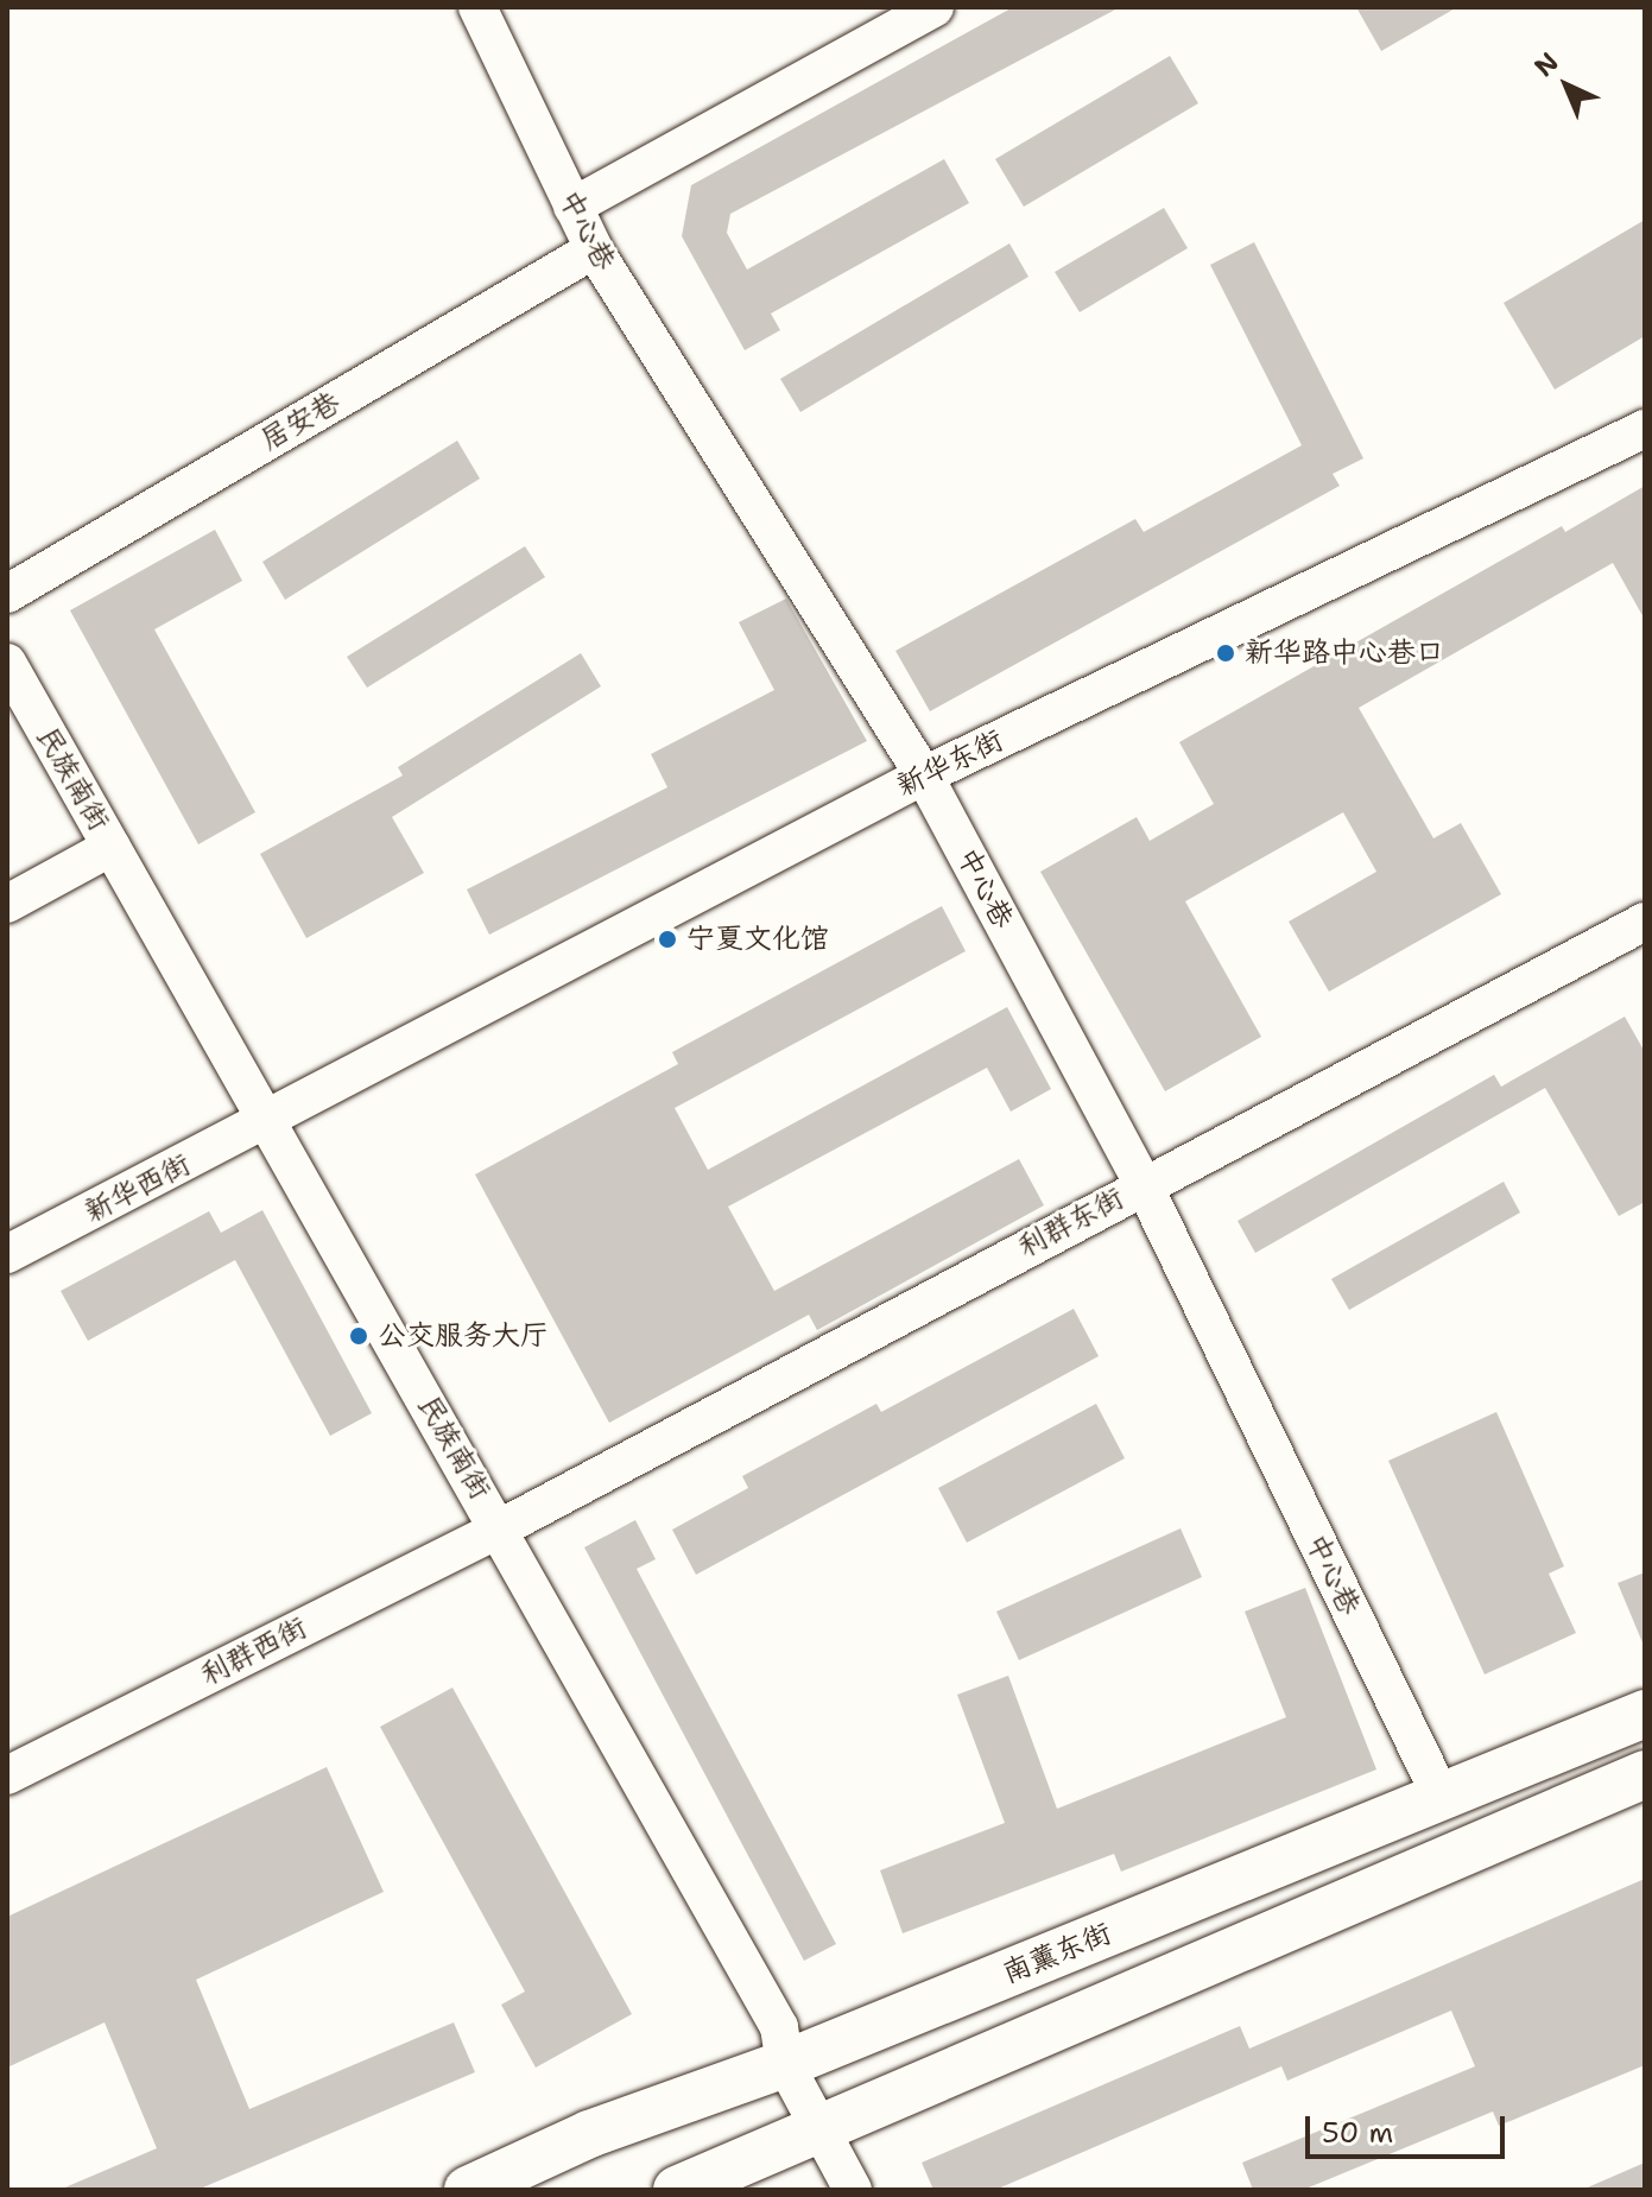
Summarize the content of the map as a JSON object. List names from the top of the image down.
{
  "streets": {
    "main road": ["南薰东街"],
    "street": [
      "中心巷",
      "居安巷",
      "新华东街",
      "民族南街",
      "新华西街",
      "利群东街",
      "利群西街"
    ]
  },
  "crossings": [
    ["中心巷", "居安巷"],
    ["中心巷", "新华东街"],
    ["中心巷", "利群东街"],
    ["中心巷", "南薰东街"],
    ["新华东街", "民族南街"],
    ["新华东街", "新华西街"],
    ["民族南街", "新华西街"],
    ["民族南街", "利群东街"],
    ["民族南街", "利群西街"],
    ["民族南街", "南薰东街"],
    ["利群东街", "利群西街"]
  ],
  "places": ["新华路中心巷口", "宁夏文化馆", "公交服务大厅"],
  "scale_bar": "50 m",
  "north": "top left"
}
